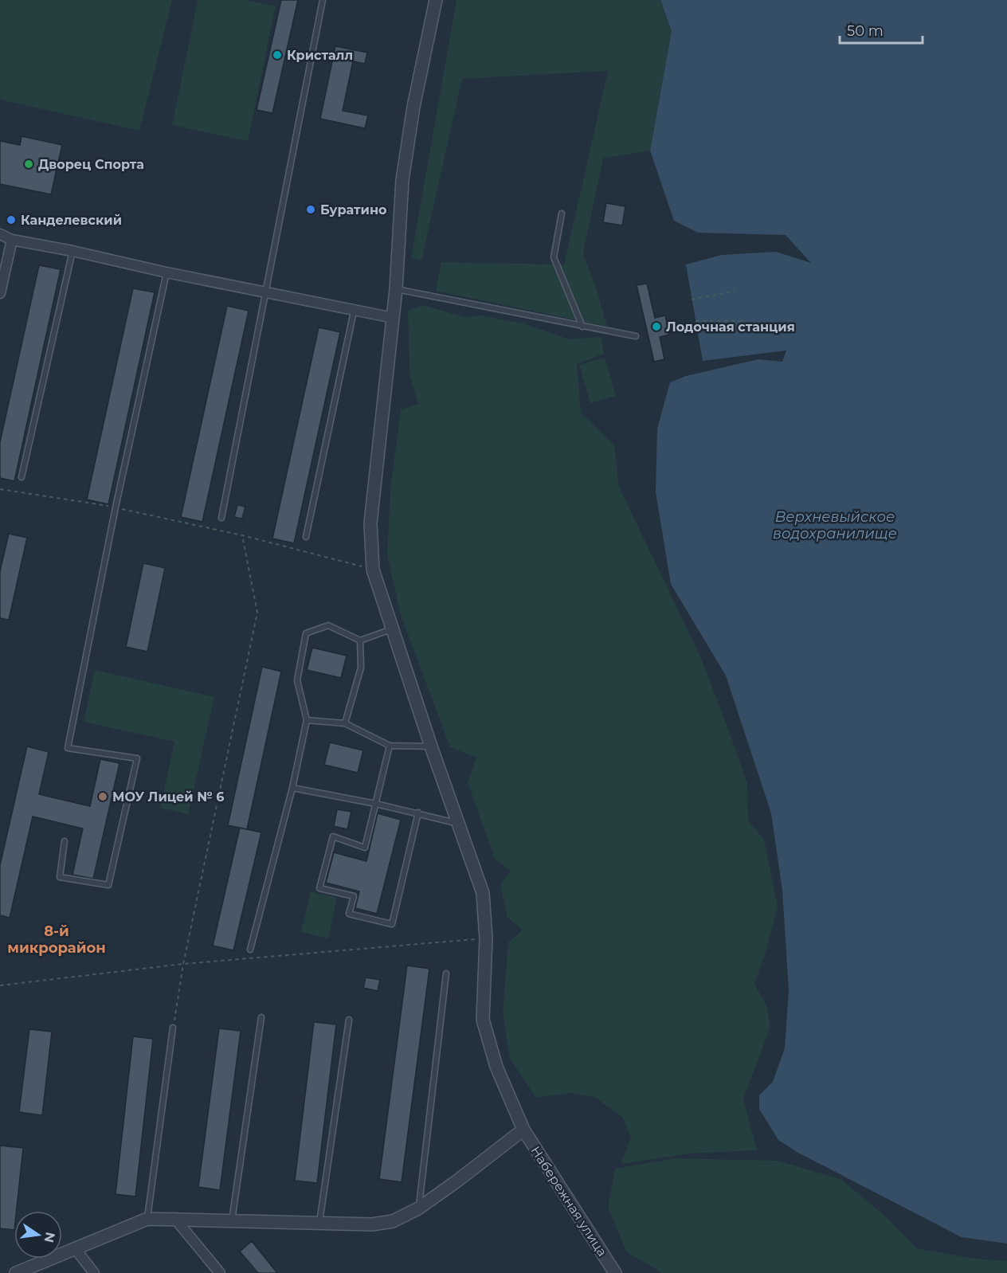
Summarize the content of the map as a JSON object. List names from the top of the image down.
{
  "streets": {
    "street": ["Набережная улица"]
  },
  "districts": ["8-й микрорайон"],
  "water": ["Верхневыйское водохранилище"],
  "places": [
    "Кристалл",
    "Дворец Спорта",
    "Буратино",
    "Канделевский",
    "Лодочная станция",
    "МОУ Лицей № 6"
  ],
  "scale_bar": "50 m",
  "north": "right"
}
